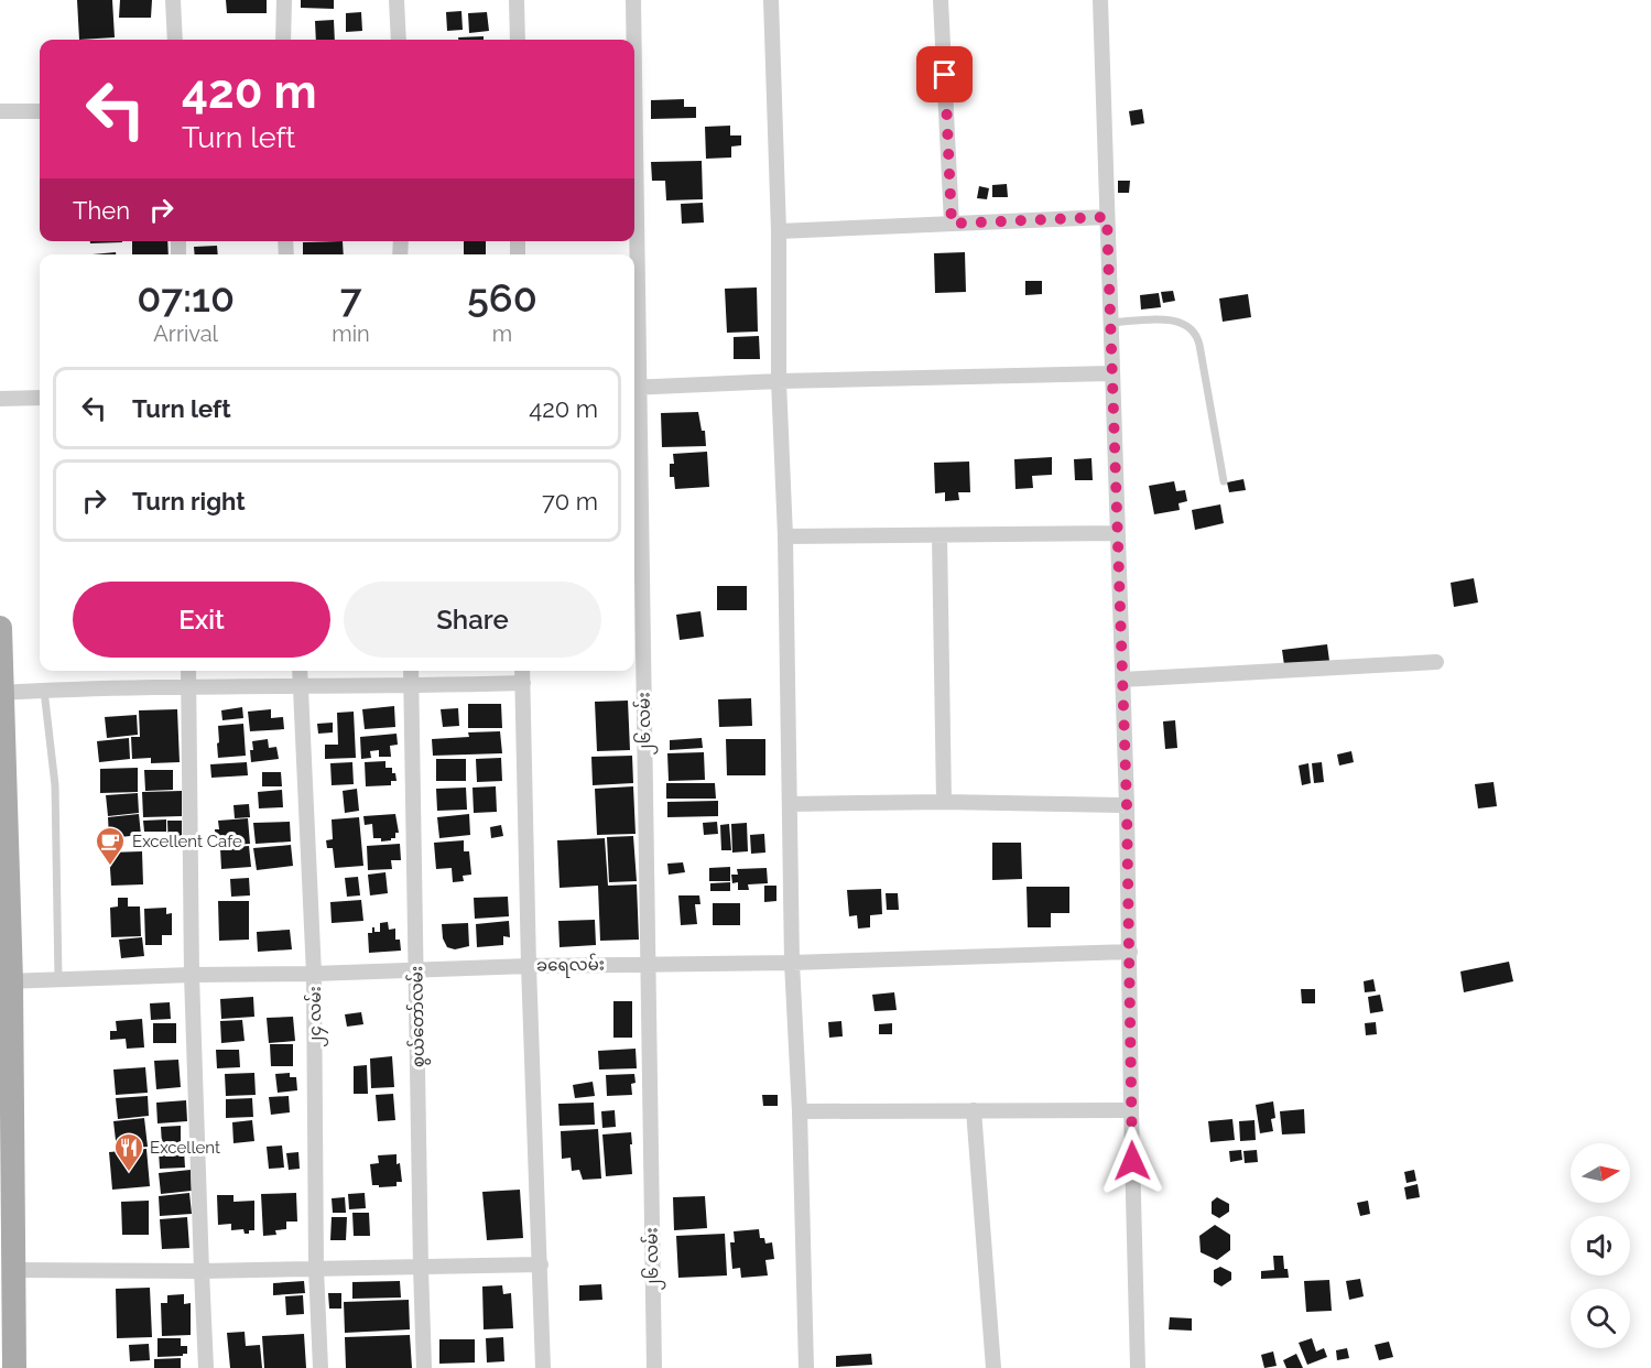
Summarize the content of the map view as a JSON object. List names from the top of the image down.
{
  "streets": {
    "street": [
      "၂၆ လမ်း",
      "ခရေလမ်း",
      "၂၄ လမ်း",
      "စွယ်တော်လမ်း"
    ]
  },
  "crossings": [
    ["၂၆ လမ်း", "ခရေလမ်း"],
    ["ခရေလမ်း", "၂၄ လမ်း"],
    ["ခရေလမ်း", "စွယ်တော်လမ်း"]
  ],
  "places": {
    "cafe": ["Excellent Cafe"],
    "restaurant": ["Excellent"]
  },
  "north": "right",
  "page": {
    "turn": ["420 m", "Turn left"],
    "then": "Then",
    "eta": [
      "07:10",
      "Arrival",
      "7",
      "min",
      "560",
      "m"
    ],
    "list": [
      {
        "name": "Turn left",
        "value": "420 m"
      },
      {
        "name": "Turn right",
        "value": "70 m"
      }
    ],
    "buttons": ["Exit", "Share"]
  }
}
